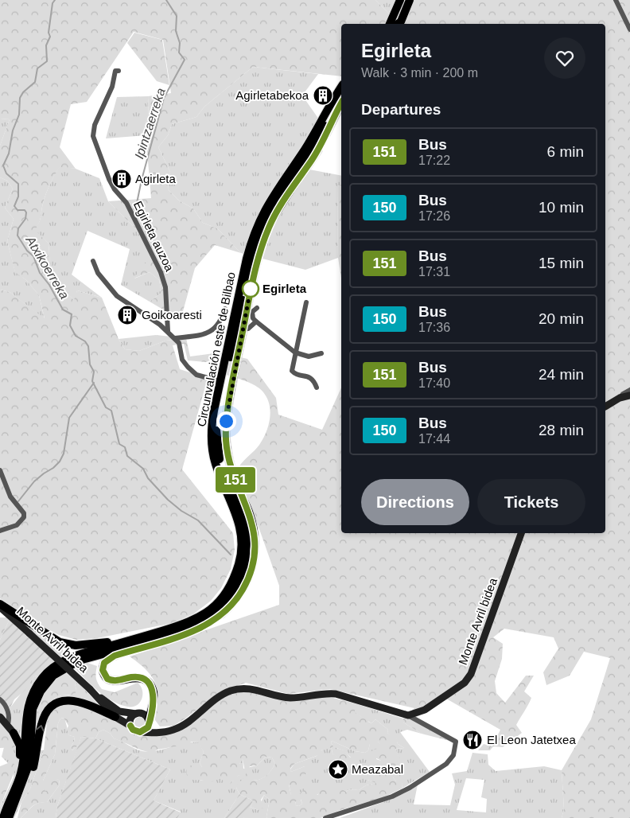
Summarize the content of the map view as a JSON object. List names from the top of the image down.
{
  "streets": {
    "main road": ["Circunvalación este de Bilbao"],
    "street": ["Egirleta auzoa", "Monte Avril bidea"]
  },
  "water": ["Ipintzaerreka", "Atxikoerreka"],
  "places": {
    "building": ["Agirletabekoa", "Agirleta", "Goikoaresti"],
    "other": ["Egirleta"],
    "restaurant": ["El Leon Jatetxea"],
    "place": ["Meazabal"]
  },
  "lines": ["bus line 151"],
  "page": {
    "on_map": "151",
    "heading": [
      ["Egirleta", "Walk · 3 min · 200 m"],
      "Departures"
    ],
    "list": [
      {
        "mark": "151",
        "name": "Bus",
        "note": "17:22",
        "value": "6 min"
      },
      {
        "mark": "150",
        "name": "Bus",
        "note": "17:26",
        "value": "10 min"
      },
      {
        "mark": "151",
        "name": "Bus",
        "note": "17:31",
        "value": "15 min"
      },
      {
        "mark": "150",
        "name": "Bus",
        "note": "17:36",
        "value": "20 min"
      },
      {
        "mark": "151",
        "name": "Bus",
        "note": "17:40",
        "value": "24 min"
      },
      {
        "mark": "150",
        "name": "Bus",
        "note": "17:44",
        "value": "28 min"
      }
    ],
    "buttons": ["Directions", "Tickets"]
  }
}
